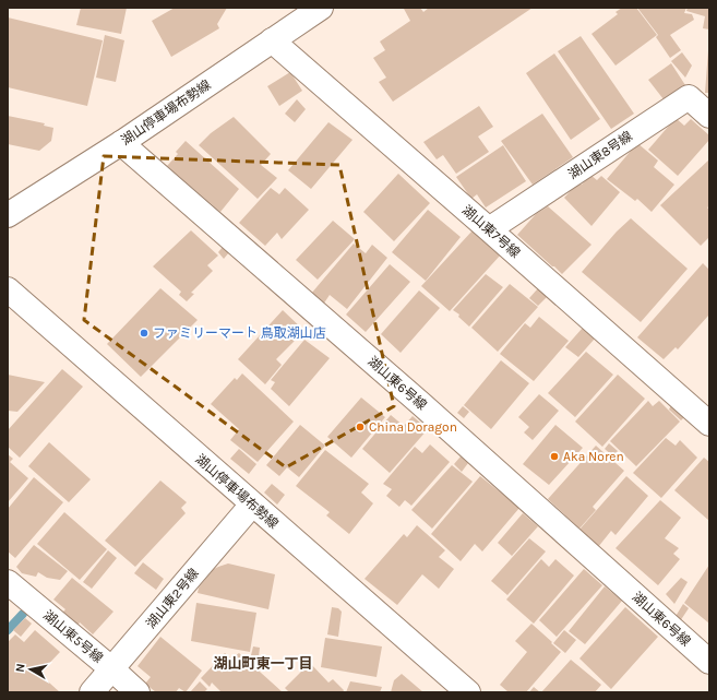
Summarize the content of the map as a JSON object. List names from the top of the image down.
{
  "streets": {
    "street": [
      "湖山停車場布勢線",
      "湖山東8号線",
      "湖山東7号線",
      "湖山東6号線",
      "湖山東2号線",
      "湖山東5号線"
    ]
  },
  "crossings": [
    ["湖山停車場布勢線", "湖山東7号線"],
    ["湖山停車場布勢線", "湖山東6号線"],
    ["湖山停車場布勢線", "湖山東2号線"],
    ["湖山東8号線", "湖山東7号線"],
    ["湖山東2号線", "湖山東5号線"]
  ],
  "districts": ["湖山町東一丁目"],
  "places": ["ファミリーマート 鳥取湖山店", "China Doragon", "Aka Noren"],
  "north": "left"
}
